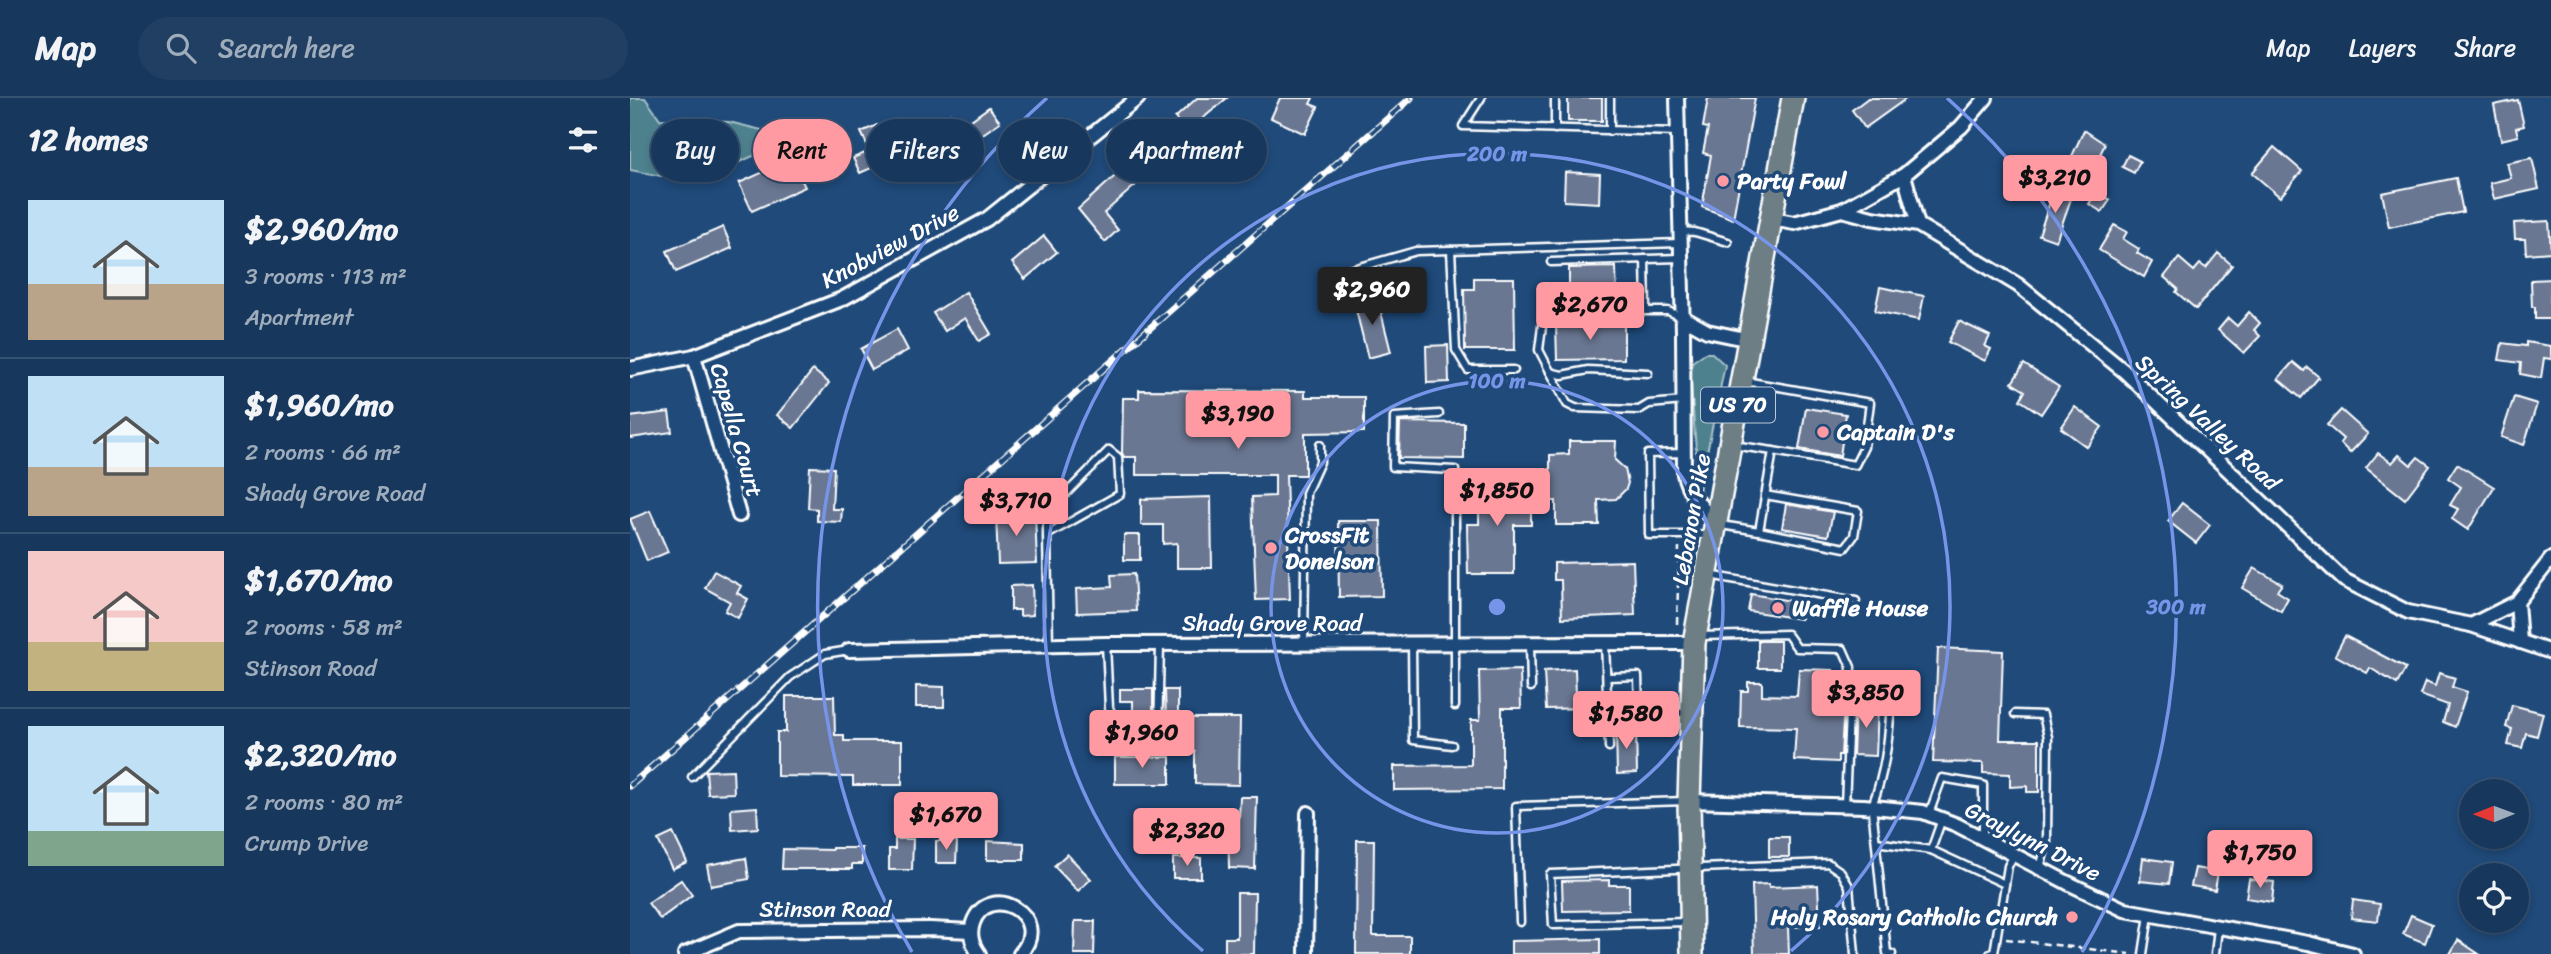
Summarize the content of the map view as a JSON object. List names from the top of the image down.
{
  "streets": {
    "main road": ["US 70", "Lebanon Pike"],
    "street": [
      "Knobview Drive",
      "Spring Valley Road",
      "Capella Court",
      "Shady Grove Road",
      "Graylynn Drive",
      "Stinson Road"
    ]
  },
  "crossings": [
    ["Knobview Drive", "Capella Court"],
    ["Lebanon Pike", "Shady Grove Road"],
    ["Lebanon Pike", "Graylynn Drive"]
  ],
  "places": [
    "Party Fowl",
    "Captain D's",
    "CrossFit Donelson",
    "Waffle House",
    "Holy Rosary Catholic Church"
  ],
  "north": "left",
  "page": {
    "header": "Map",
    "search": "Search here",
    "nav": ["Map", "Layers", "Share"],
    "heading": "12 homes",
    "chip": [
      "Buy",
      "Rent",
      "Filters",
      "New",
      "Apartment"
    ],
    "price": [
      "$3,210",
      "$2,960",
      "$2,670",
      "$3,190",
      "$1,850",
      "$3,710",
      "$3,850",
      "$1,580",
      "$1,960",
      "$1,670",
      "$2,320",
      "$1,750"
    ],
    "list": [
      {
        "name": "$2,960/mo",
        "note": "3 rooms · 113 m² · Apartment"
      },
      {
        "name": "$1,960/mo",
        "note": "2 rooms · 66 m² · Shady Grove Road"
      },
      {
        "name": "$1,670/mo",
        "note": "2 rooms · 58 m² · Stinson Road"
      },
      {
        "name": "$2,320/mo",
        "note": "2 rooms · 80 m² · Crump Drive"
      }
    ]
  },
  "rings": ["200 m", "100 m", "300 m"]
}
